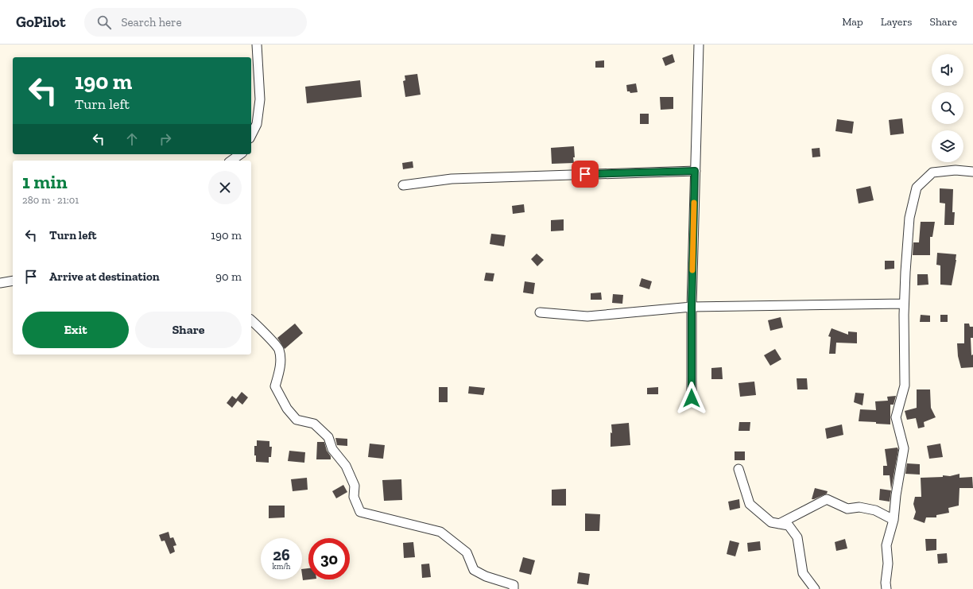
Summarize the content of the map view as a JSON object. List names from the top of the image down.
{
  "page": {
    "header": "GoPilot",
    "search": "Search here",
    "nav": ["Map", "Layers", "Share"],
    "turn": ["190 m", "Turn left"],
    "heading": ["1 min", "280 m · 21:01"],
    "list": [
      {
        "name": "Turn left",
        "value": "190 m"
      },
      {
        "name": "Arrive at destination",
        "value": "90 m"
      }
    ],
    "buttons": ["Exit", "Share"],
    "speed": "26 km/h",
    "limit": "30"
  }
}
